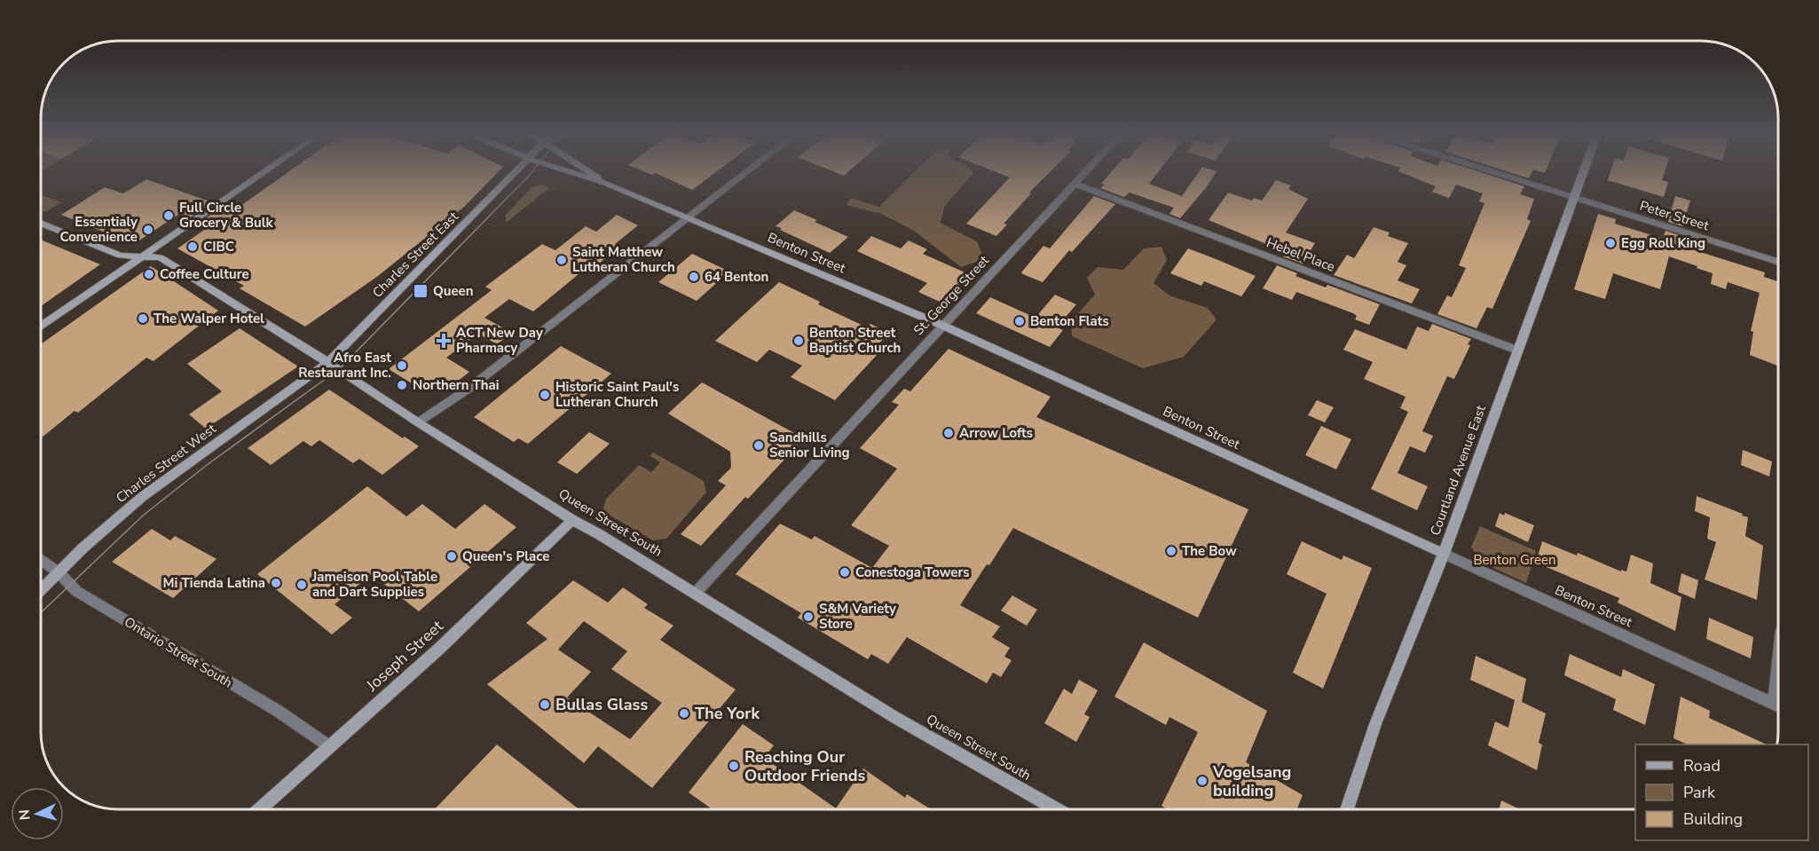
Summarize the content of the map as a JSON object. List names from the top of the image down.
{
  "streets": {
    "main road": [
      "Benton Street",
      "Charles Street East",
      "Charles Street West",
      "Courtland Avenue East",
      "Queen Street South",
      "Joseph Street"
    ],
    "street": [
      "Peter Street",
      "Hebel Place",
      "St. George Street",
      "Ontario Street South"
    ]
  },
  "crossings": [
    ["Peter Street", "Courtland Avenue East"],
    ["Benton Street", "St. George Street"],
    ["Benton Street", "Courtland Avenue East"],
    ["Charles Street East", "Charles Street West"],
    ["Charles Street East", "Queen Street South"],
    ["Hebel Place", "St. George Street"],
    ["Hebel Place", "Courtland Avenue East"],
    ["St. George Street", "Queen Street South"],
    ["Charles Street West", "Queen Street South"],
    ["Charles Street West", "Ontario Street South"],
    ["Queen Street South", "Joseph Street"],
    ["Ontario Street South", "Joseph Street"]
  ],
  "parks": ["Benton Green"],
  "places": {
    "other": [
      "Full Circle Grocery & Bulk",
      "Essentialy Convenience",
      "Egg Roll King",
      "CIBC",
      "Saint Matthew Lutheran Church",
      "Coffee Culture",
      "64 Benton",
      "The Walper Hotel",
      "Benton Flats",
      "Benton Street Baptist Church",
      "Afro East Restaurant Inc.",
      "Northern Thai",
      "Historic Saint Paul's Lutheran Church",
      "Arrow Lofts",
      "Sandhills Senior Living",
      "The Bow",
      "Queen's Place",
      "Conestoga Towers",
      "Mi Tienda Latina",
      "Jameison Pool Table and Dart Supplies",
      "S&M Variety Store",
      "Bullas Glass",
      "The York",
      "Reaching Our Outdoor Friends",
      "Vogelsang building"
    ],
    "transit": ["Queen"],
    "health": ["ACT New Day Pharmacy"]
  },
  "legend": ["Road", "Park", "Building"],
  "north": "left"
}
